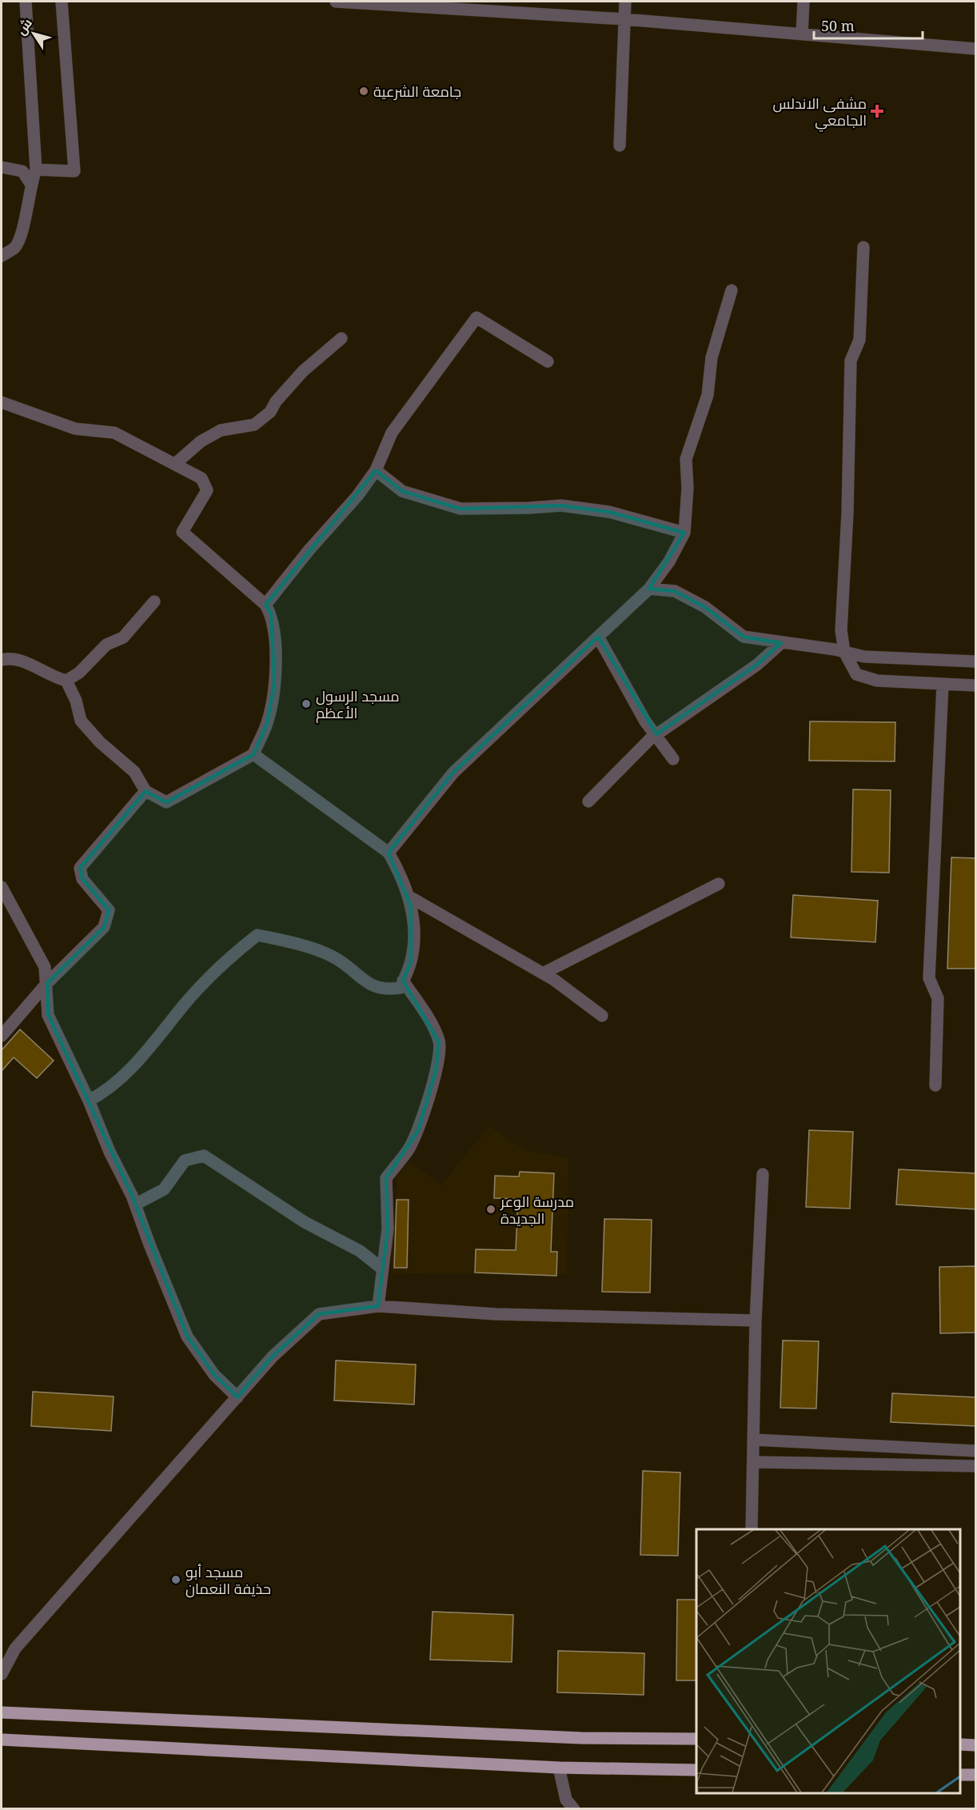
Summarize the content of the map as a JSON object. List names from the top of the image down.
{
  "places": {
    "other": [
      "جامعة الشرعية",
      "مسجد الرسول الأعظم",
      "مدرسة الوعر الجديدة",
      "مسجد أبو حذيفة النعمان"
    ],
    "health": ["مشفى الاندلس الجامعي"]
  },
  "scale_bar": "50 m",
  "north": "top left"
}
